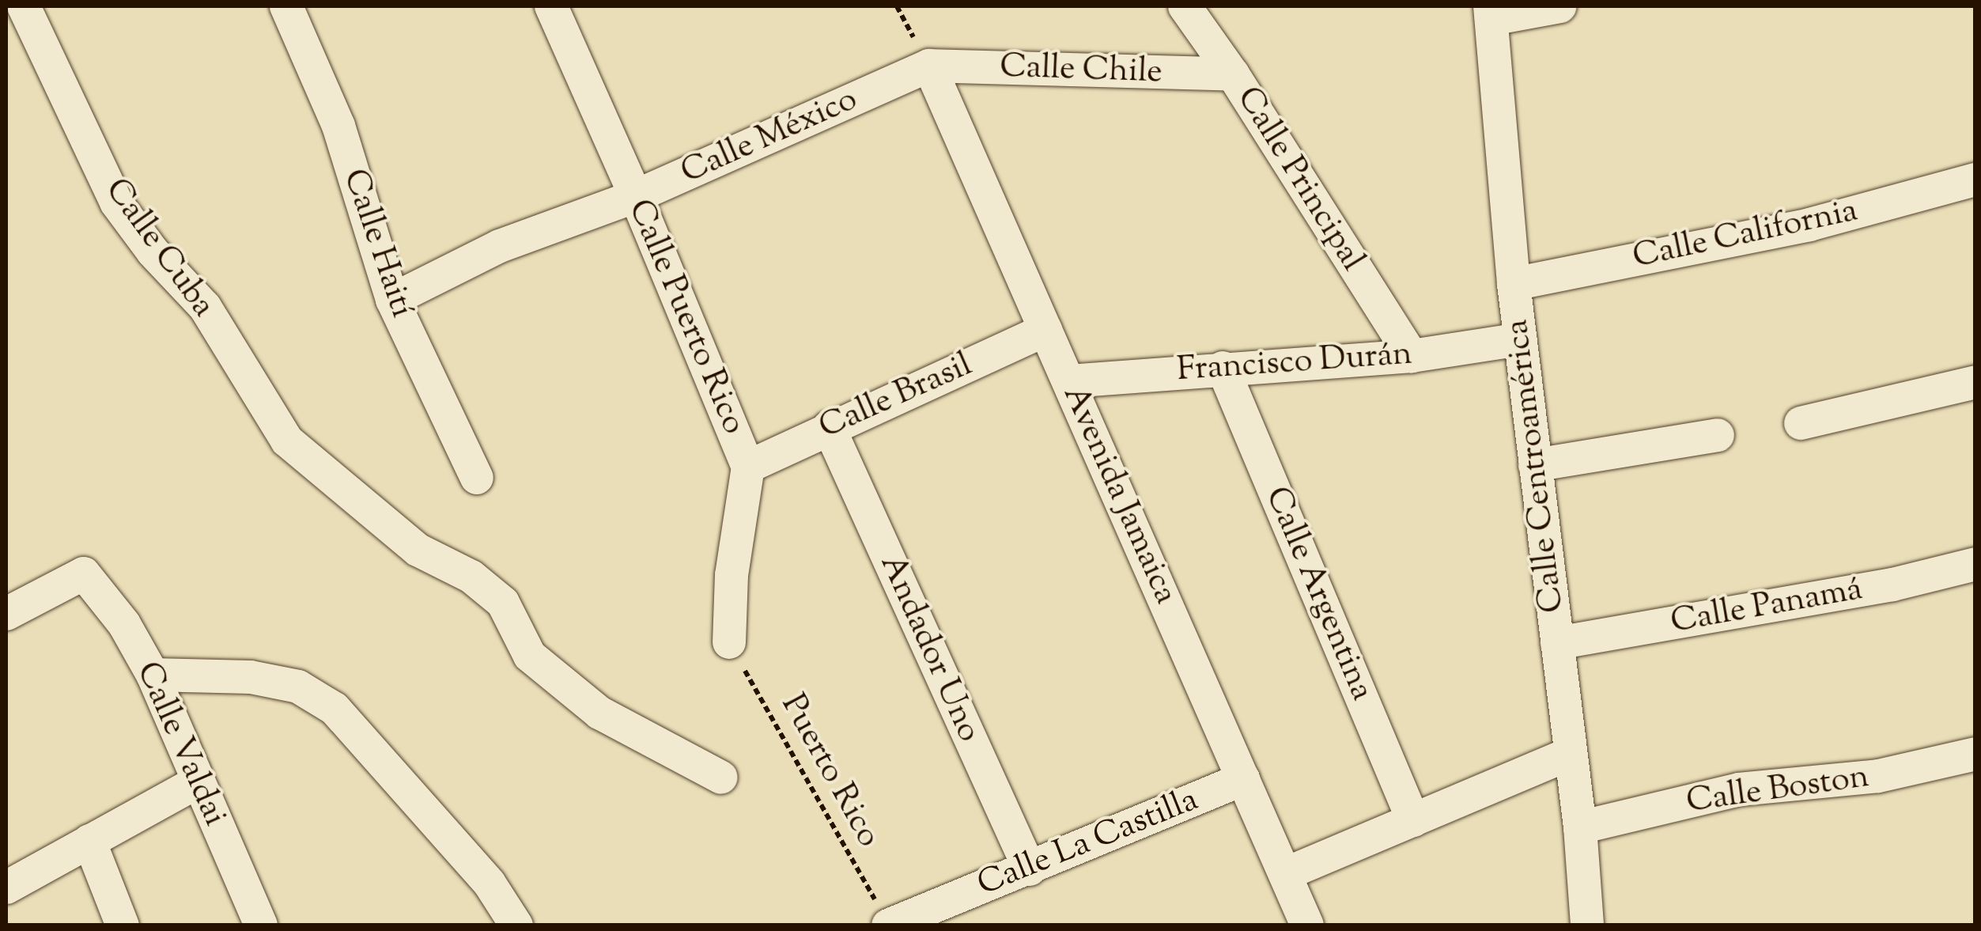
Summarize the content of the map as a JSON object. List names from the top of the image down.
{
  "streets": {
    "street": [
      "Calle Chile",
      "Calle México",
      "Calle Principal",
      "Calle California",
      "Calle Haití",
      "Calle Cuba",
      "Calle Puerto Rico",
      "Francisco Durán",
      "Calle Brasil",
      "Calle Centroamérica",
      "Avenida Jamaica",
      "Calle Argentina",
      "Calle Panamá",
      "Andador Uno",
      "Calle Valdai",
      "Calle Boston",
      "Calle La Castilla"
    ],
    "path": ["Puerto Rico"]
  },
  "crossings": [
    ["Calle Chile", "Calle México"],
    ["Calle Chile", "Calle Principal"],
    ["Calle Chile", "Avenida Jamaica"],
    ["Calle México", "Calle Haití"],
    ["Calle México", "Calle Puerto Rico"],
    ["Calle México", "Avenida Jamaica"],
    ["Calle Principal", "Francisco Durán"],
    ["Calle California", "Calle Centroamérica"],
    ["Calle Puerto Rico", "Calle Brasil"],
    ["Calle Puerto Rico", "Puerto Rico"],
    ["Francisco Durán", "Calle Centroamérica"],
    ["Francisco Durán", "Avenida Jamaica"],
    ["Francisco Durán", "Calle Argentina"],
    ["Calle Brasil", "Avenida Jamaica"],
    ["Calle Brasil", "Andador Uno"],
    ["Calle Centroamérica", "Calle Panamá"],
    ["Calle Centroamérica", "Calle Boston"],
    ["Avenida Jamaica", "Calle La Castilla"],
    ["Andador Uno", "Calle La Castilla"],
    ["Puerto Rico", "Calle La Castilla"]
  ]
}
